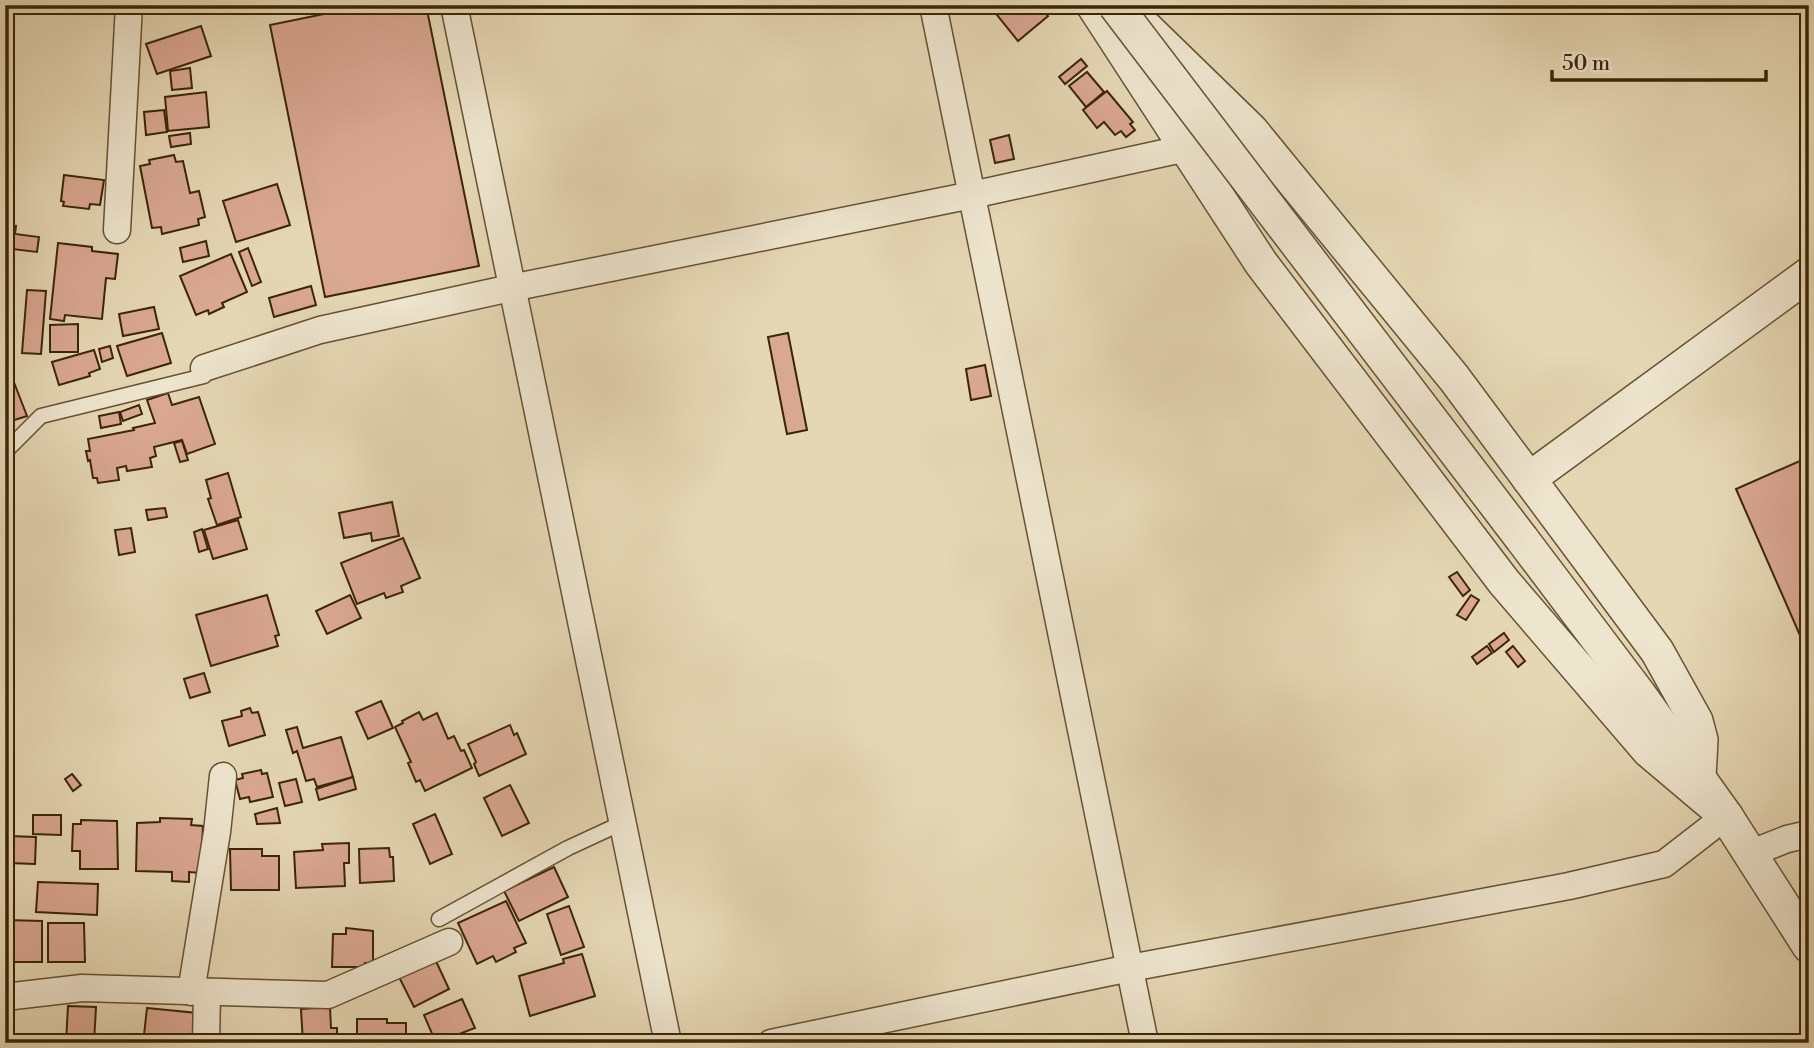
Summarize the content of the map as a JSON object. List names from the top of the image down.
{
  "scale_bar": "50 m"
}
